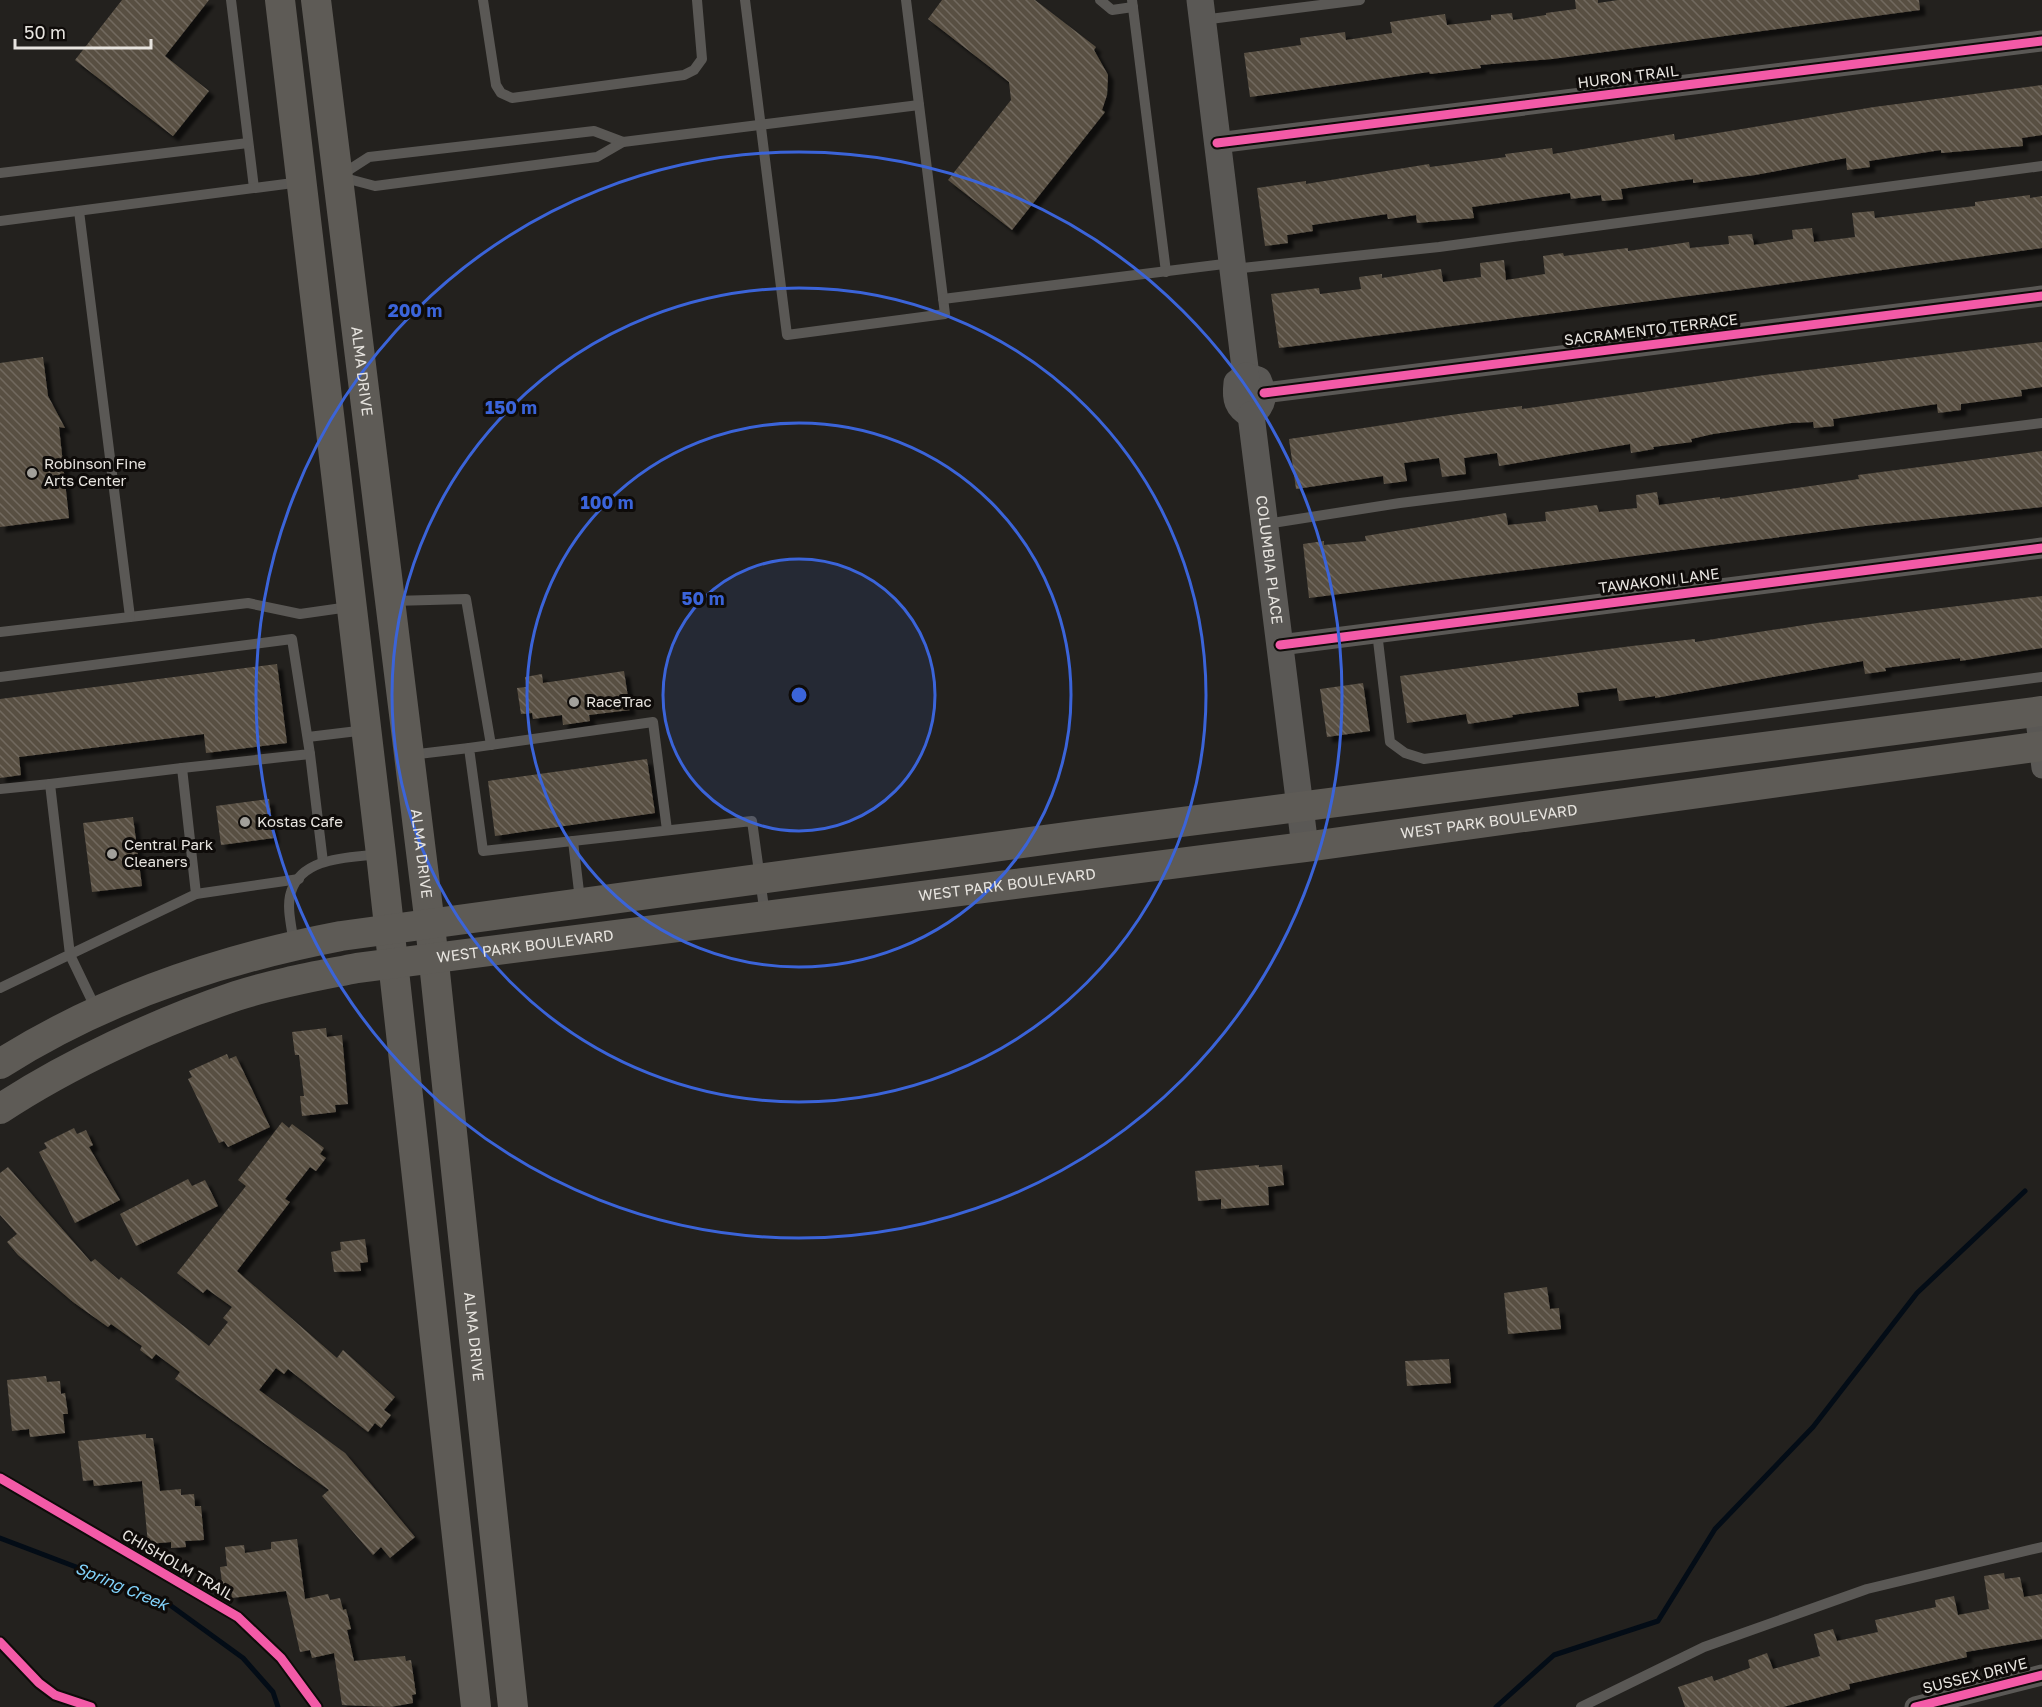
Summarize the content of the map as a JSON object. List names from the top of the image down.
{
  "streets": {
    "main road": ["ALMA DRIVE", "WEST PARK BOULEVARD"],
    "street": [
      "HURON TRAIL",
      "SACRAMENTO TERRACE",
      "COLUMBIA PLACE",
      "TAWAKONI LANE",
      "SUSSEX DRIVE"
    ],
    "cycle path": ["CHISHOLM TRAIL"]
  },
  "crossings": [
    ["HURON TRAIL", "COLUMBIA PLACE"],
    ["SACRAMENTO TERRACE", "COLUMBIA PLACE"],
    ["ALMA DRIVE", "WEST PARK BOULEVARD"],
    ["COLUMBIA PLACE", "TAWAKONI LANE"],
    ["COLUMBIA PLACE", "WEST PARK BOULEVARD"]
  ],
  "water": ["Spring Creek"],
  "places": [
    "Robinson Fine Arts Center",
    "RaceTrac",
    "Kostas Cafe",
    "Central Park Cleaners"
  ],
  "scale_bar": "50 m",
  "rings": [
    "200 m",
    "150 m",
    "100 m",
    "50 m"
  ]
}
